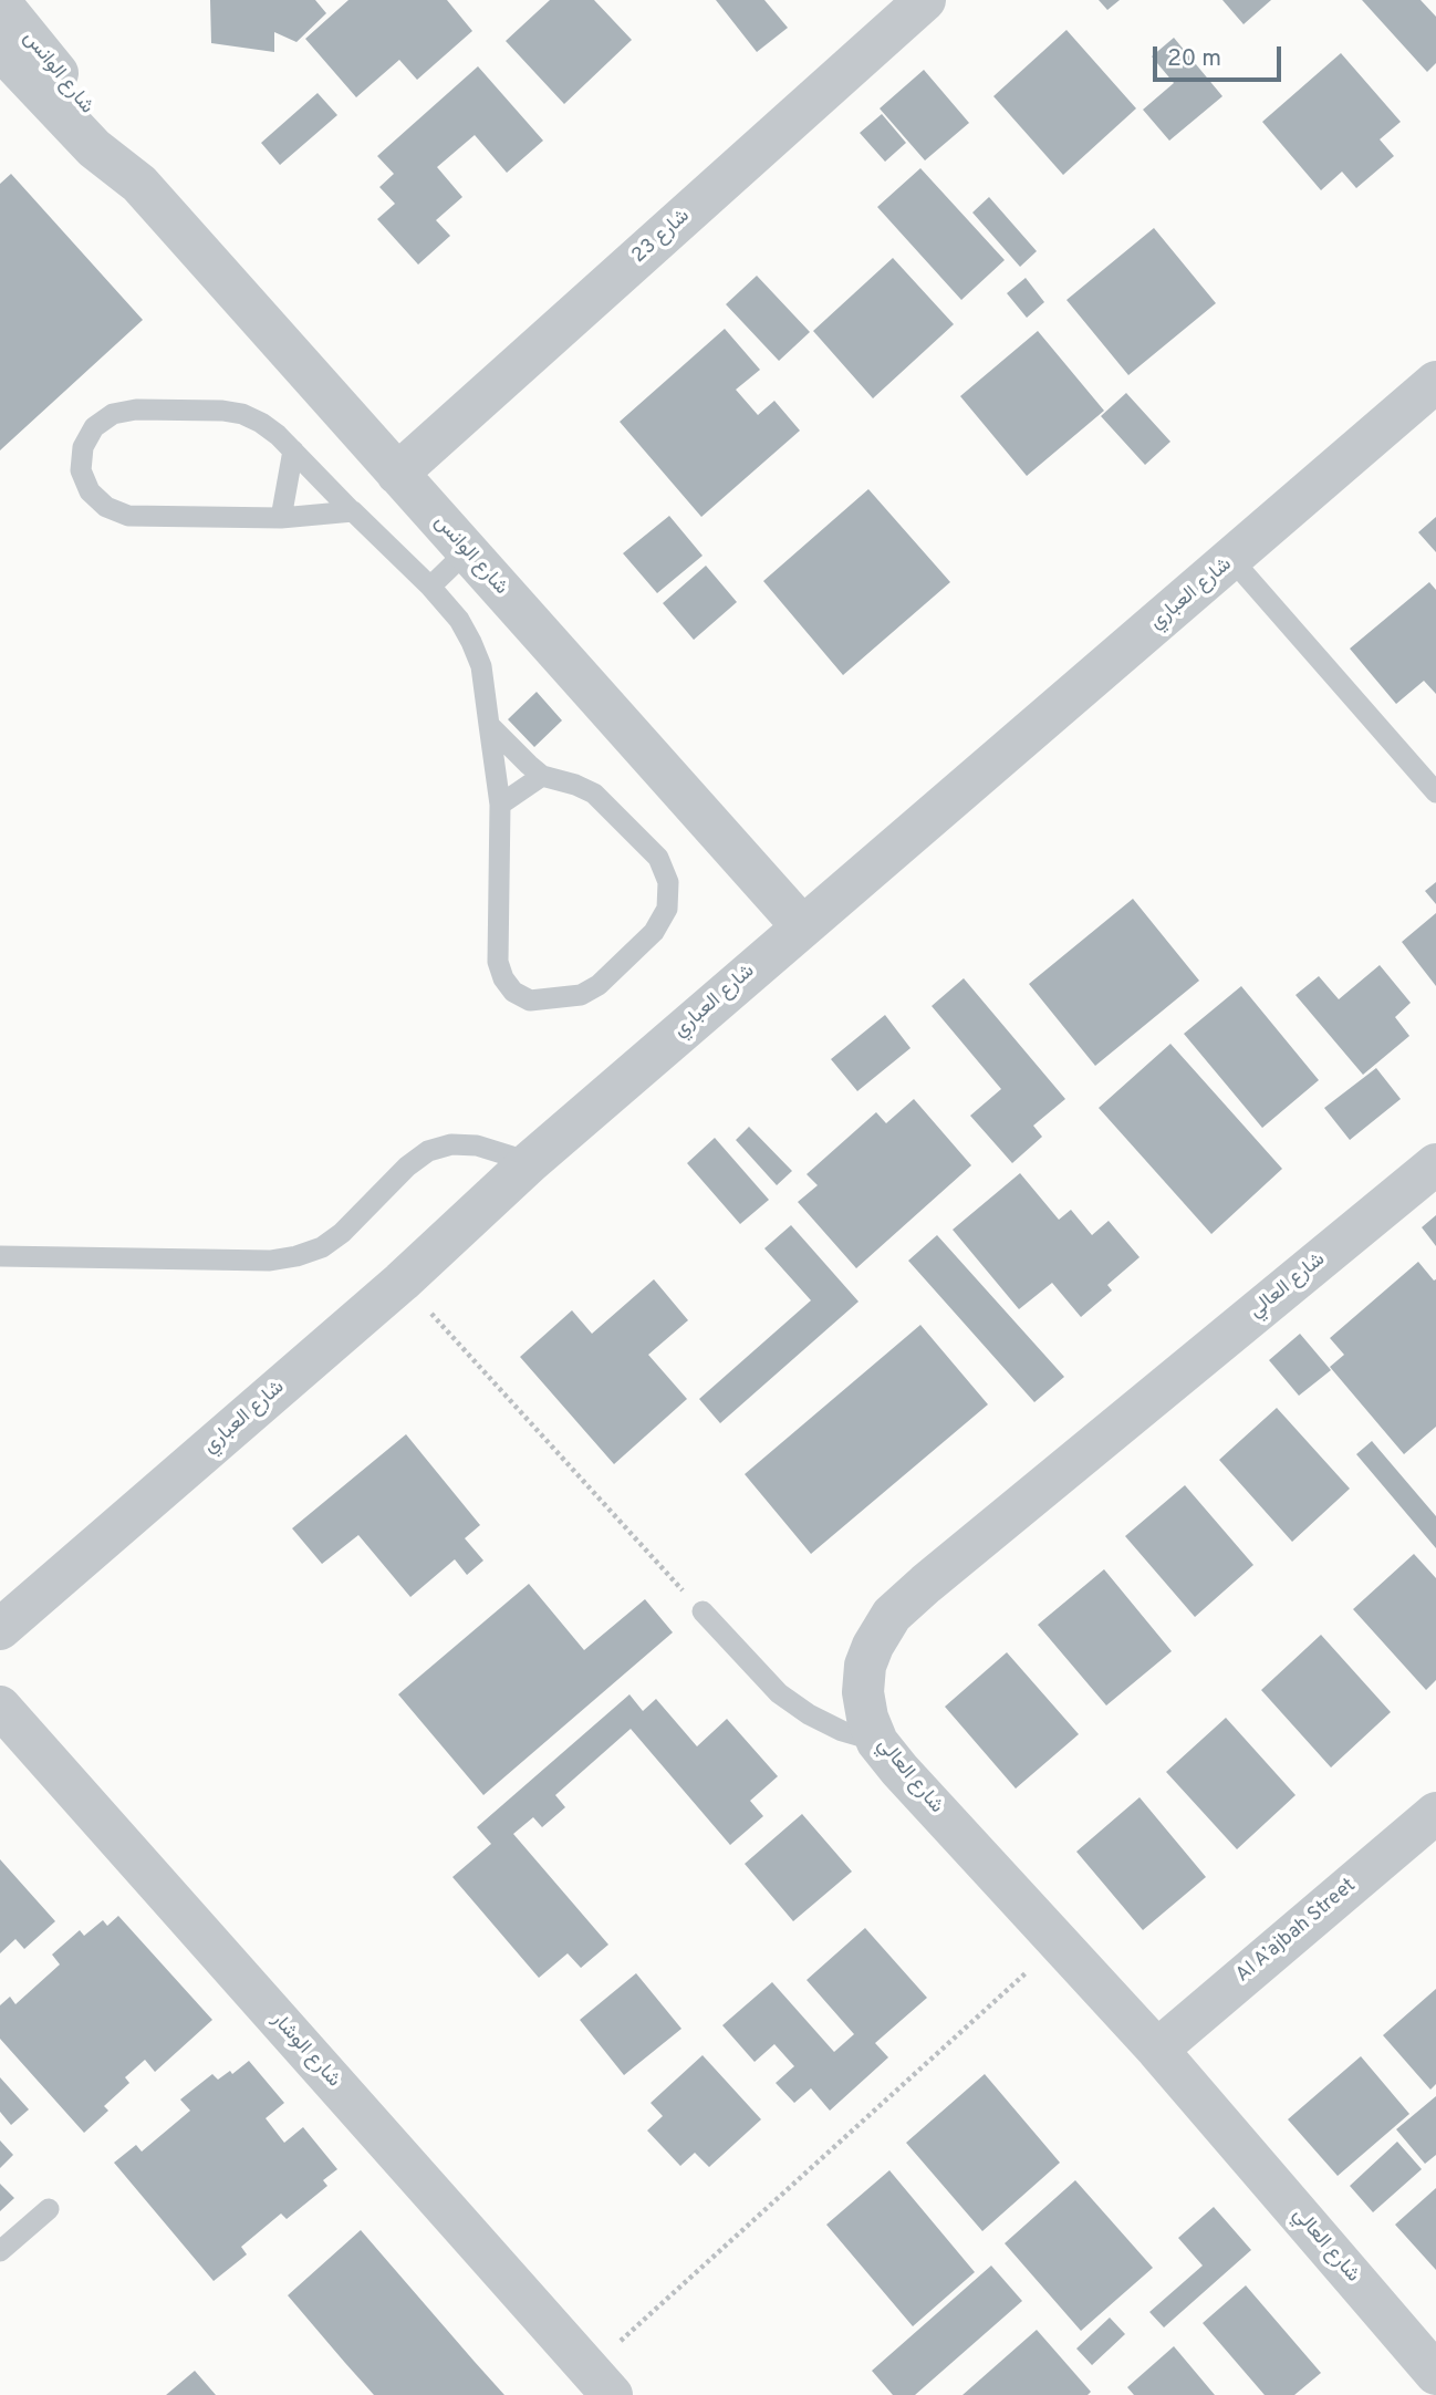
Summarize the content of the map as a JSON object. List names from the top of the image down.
{
  "streets": {
    "street": [
      "شارع الوانس",
      "شارع 23",
      "شارع العباري",
      "شارع العالي",
      "Al A’ajbah Street",
      "شارع الوشار"
    ]
  },
  "crossings": [
    ["شارع الوانس", "شارع 23"],
    ["شارع الوانس", "شارع العباري"],
    ["شارع العالي", "Al A’ajbah Street"]
  ],
  "scale_bar": "20 m"
}
